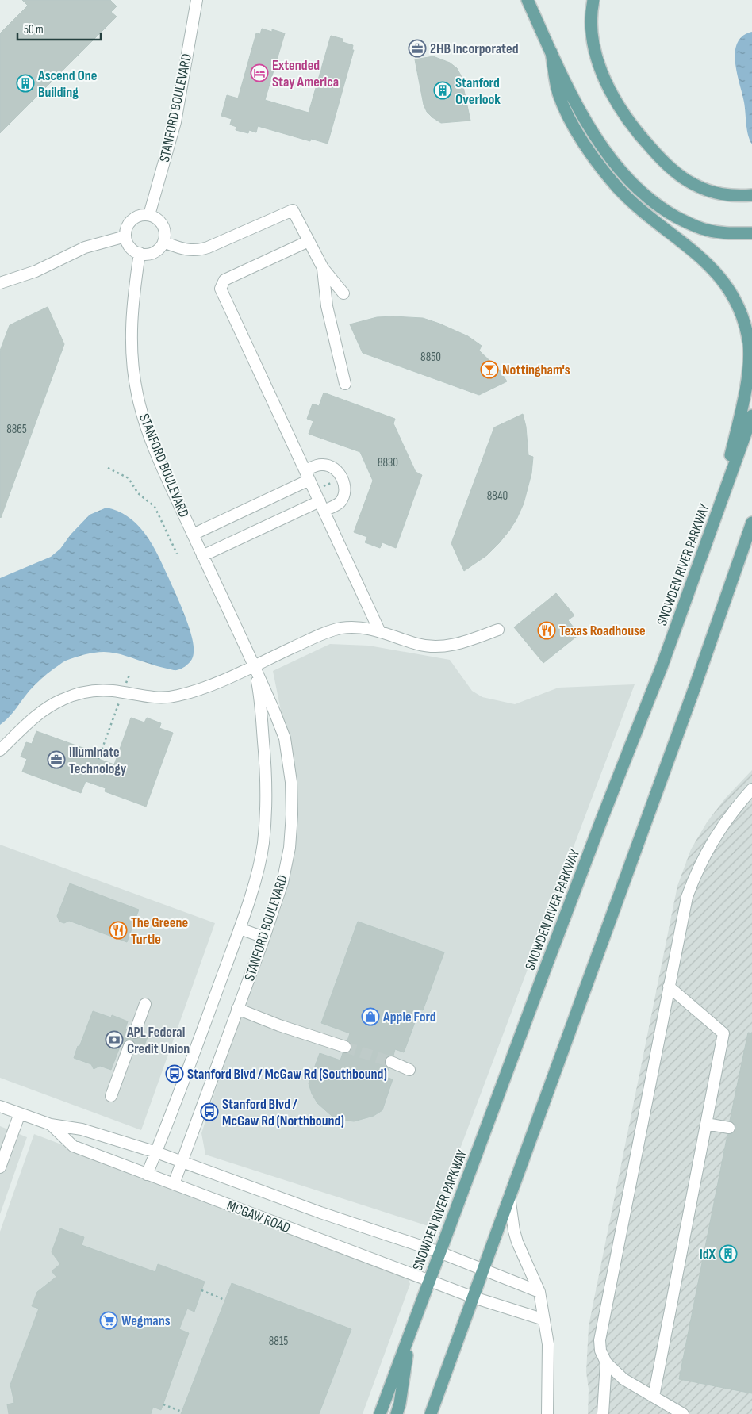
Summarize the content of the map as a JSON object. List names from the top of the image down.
{
  "streets": {
    "main road": ["SNOWDEN RIVER PARKWAY"],
    "street": ["STANFORD BOULEVARD", "MCGAW ROAD"]
  },
  "crossings": [
    ["STANFORD BOULEVARD", "MCGAW ROAD"],
    ["SNOWDEN RIVER PARKWAY", "MCGAW ROAD"]
  ],
  "places": {
    "office": ["2HB Incorporated", "Illuminate Technology"],
    "hotel": ["Extended Stay America"],
    "building": ["Ascend One Building", "Stanford Overlook", "idX"],
    "bar": ["Nottingham's"],
    "restaurant": ["Texas Roadhouse", "The Greene Turtle"],
    "shop": ["Apple Ford"],
    "bank": ["APL Federal Credit Union"],
    "bus stop": ["Stanford Blvd / McGaw Rd (Southbound)", "Stanford Blvd / McGaw Rd (Northbound)"],
    "supermarket": ["Wegmans"]
  },
  "house_numbers": [
    "8850",
    "8865",
    "8830",
    "8840",
    "8815"
  ],
  "scale_bar": "50 m"
}
